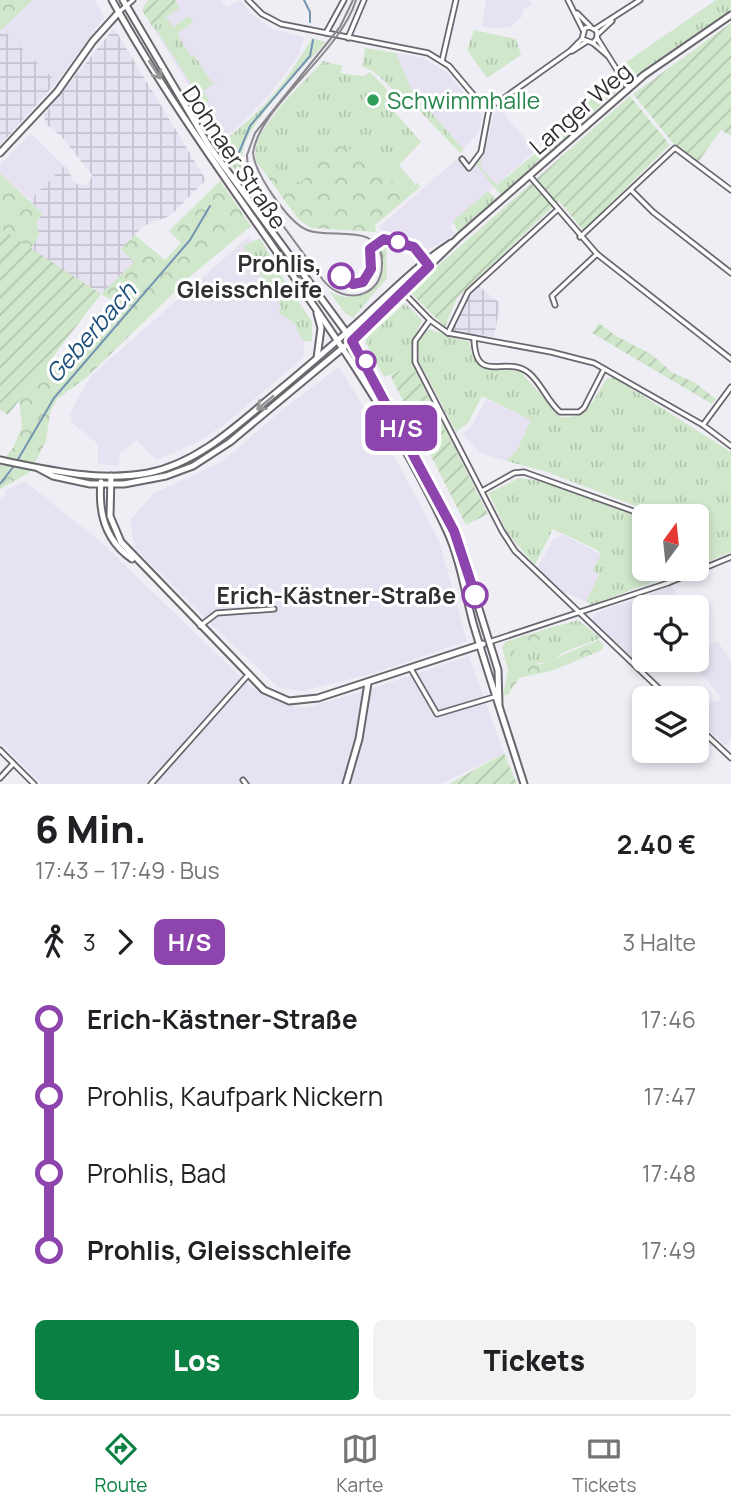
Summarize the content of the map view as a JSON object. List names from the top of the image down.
{
  "streets": {
    "main road": ["Langer Weg", "Dohnaer Straße"]
  },
  "crossings": [
    ["Langer Weg", "Dohnaer Straße"]
  ],
  "water": ["Geberbach"],
  "places": ["Schwimmhalle", "Prohlis, Gleisschleife", "Erich-Kästner-Straße"],
  "lines": ["bus line H/S"],
  "north": "top",
  "page": {
    "on_map": "H/S",
    "heading": ["6 Min.", "17:43 – 17:49 · Bus", "2.40 €"],
    "legs": ["3", "H/S", "3 Halte"],
    "list": [
      {
        "name": "Erich-Kästner-Straße",
        "value": "17:46"
      },
      {
        "name": "Prohlis, Kaufpark Nickern",
        "value": "17:47"
      },
      {
        "name": "Prohlis, Bad",
        "value": "17:48"
      },
      {
        "name": "Prohlis, Gleisschleife",
        "value": "17:49"
      }
    ],
    "buttons": ["Los", "Tickets"],
    "tabs": ["Route", "Karte", "Tickets"]
  }
}
